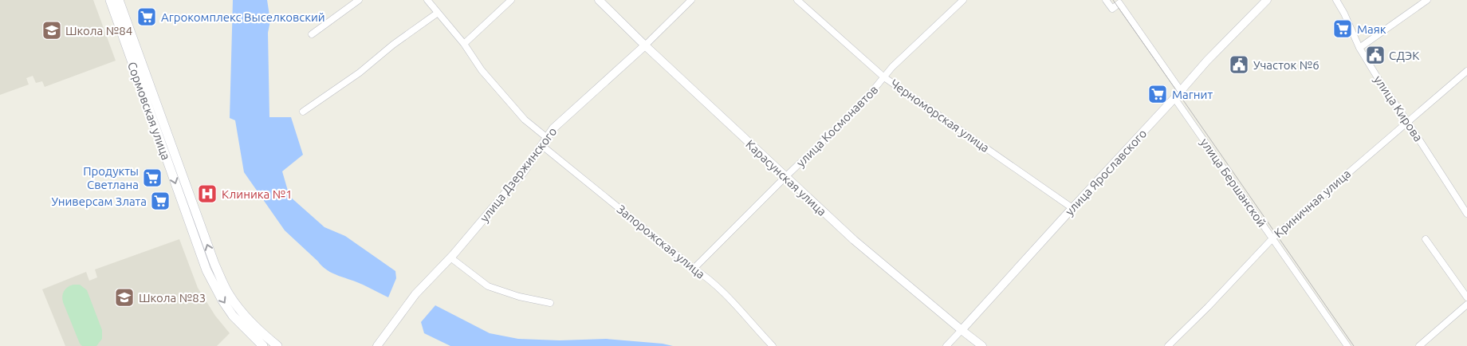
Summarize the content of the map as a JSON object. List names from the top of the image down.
{
  "streets": {
    "main road": ["Сормовская улица"],
    "street": [
      "улица Кирова",
      "Черноморская улица",
      "улица Космонавтов",
      "улица Ярославского",
      "улица Дзержинского",
      "Карасунская улица",
      "улица Бершанской",
      "Криничная улица",
      "Запорожская улица"
    ]
  },
  "crossings": [
    ["улица Кирова", "Криничная улица"],
    ["Черноморская улица", "улица Космонавтов"],
    ["Черноморская улица", "улица Ярославского"],
    ["улица Космонавтов", "Карасунская улица"],
    ["улица Космонавтов", "Запорожская улица"],
    ["улица Ярославского", "Карасунская улица"],
    ["улица Ярославского", "улица Бершанской"],
    ["улица Дзержинского", "Карасунская улица"],
    ["улица Дзержинского", "Запорожская улица"],
    ["улица Бершанской", "Криничная улица"]
  ],
  "places": {
    "supermarket": [
      "Агрокомплекс Выселковский",
      "Маяк",
      "Магнит",
      "Продукты Светлана",
      "Универсам Злата"
    ],
    "school or university": ["Школа №84", "Школа №83"],
    "public building": ["СДЭК", "Участок №6"],
    "hospital": ["Клиника №1"]
  }
}
